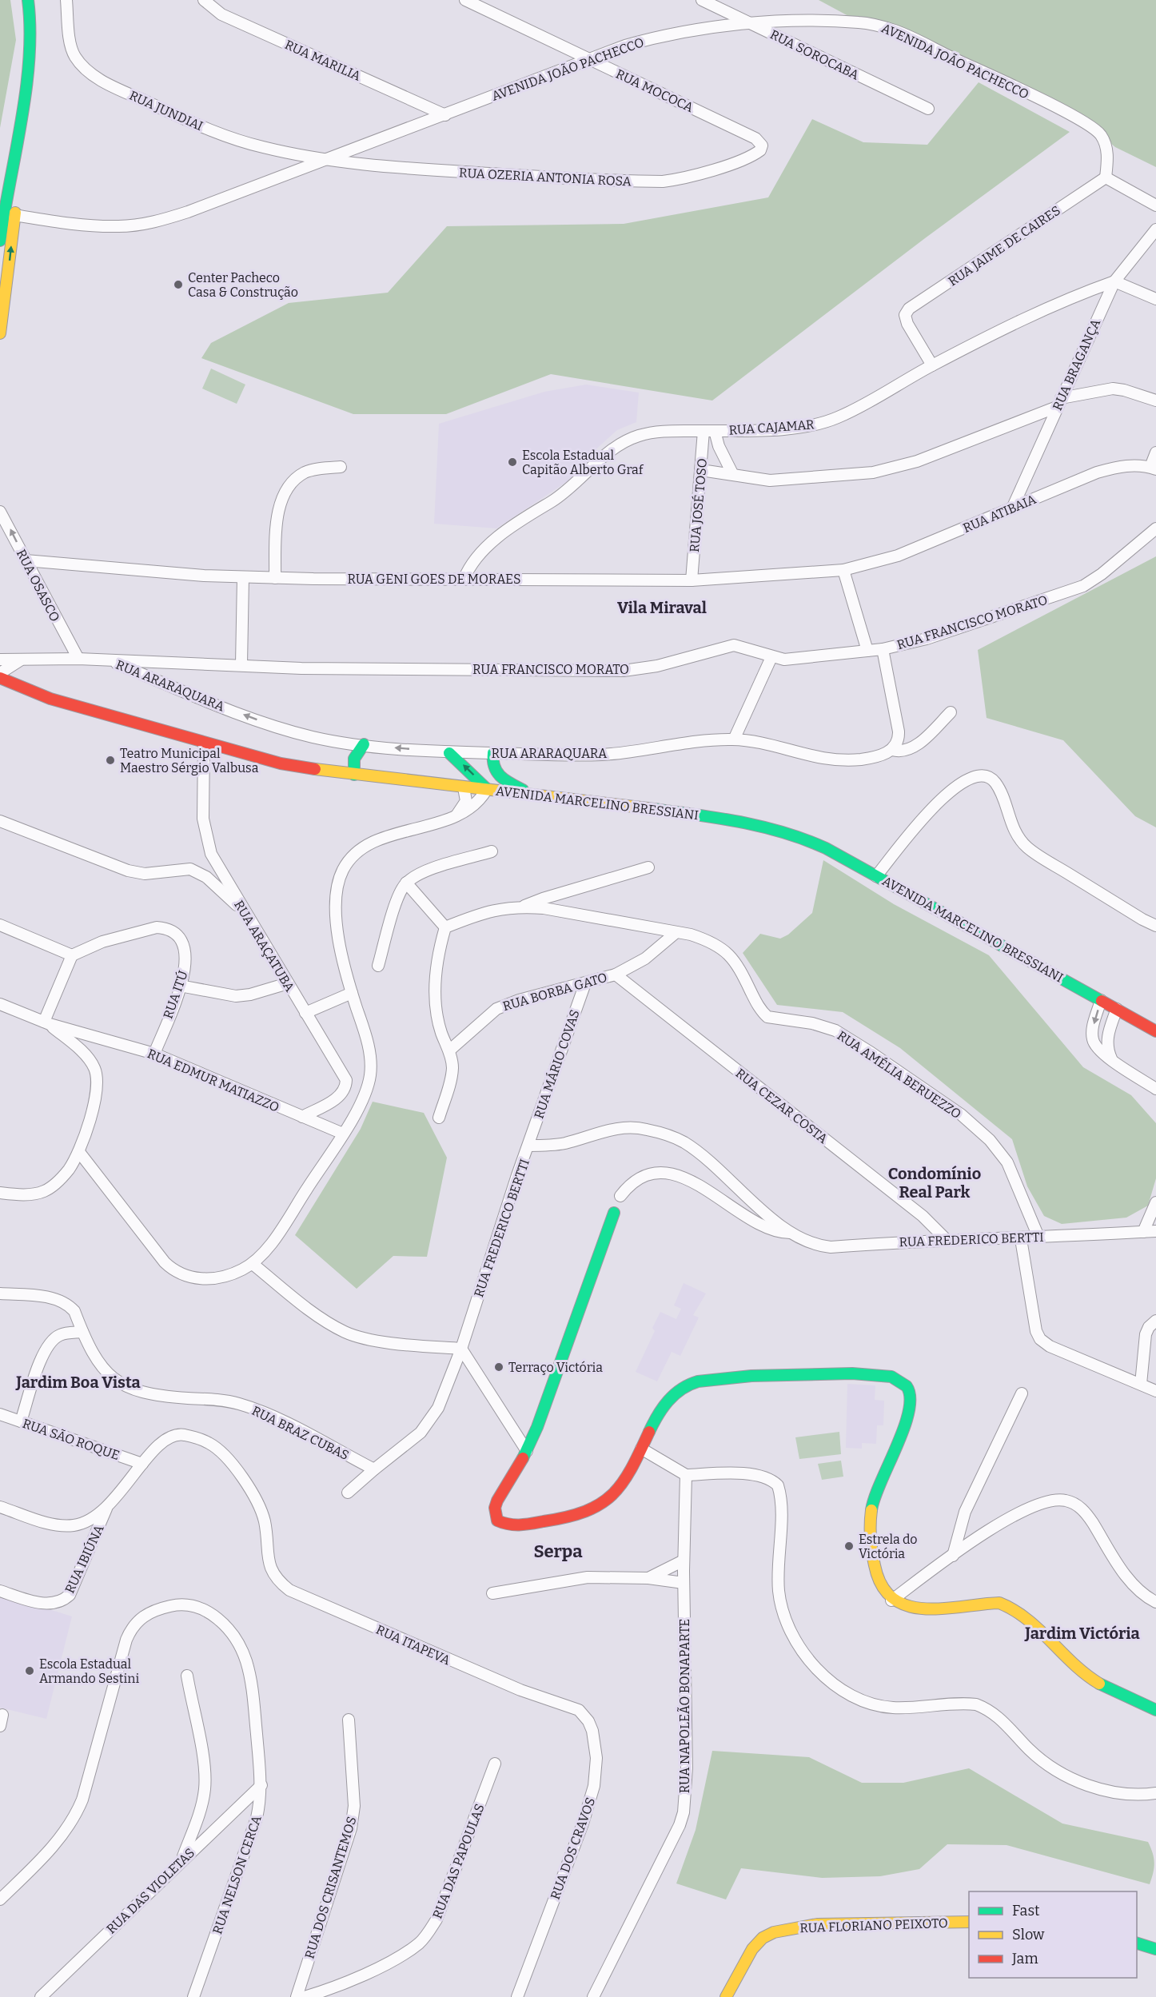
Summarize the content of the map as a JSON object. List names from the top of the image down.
{
  "streets": {
    "street": [
      "RUA SOROCABA",
      "RUA MARILIA",
      "AVENIDA JOÃO PACHECCO",
      "RUA MOCOCA",
      "RUA JUNDIAI",
      "RUA OZERIA ANTONIA ROSA",
      "RUA JAIME DE CAIRES",
      "RUA BRAGANÇA",
      "RUA CAJAMAR",
      "RUA JOSÉ TOSO",
      "RUA ATIBAIA",
      "RUA GENI GOES DE MORAES",
      "RUA OSASCO",
      "RUA FRANCISCO MORATO",
      "RUA ARARAQUARA",
      "AVENIDA MARCELINO BRESSIANI",
      "RUA ARAÇATUBA",
      "RUA BORBA GATO",
      "RUA ITÚ",
      "RUA MÁRIO COVAS",
      "RUA AMÉLIA BERUEZZO",
      "RUA EDMUR MATIAZZO",
      "RUA CEZAR COSTA",
      "RUA FREDERICO BERTTI",
      "RUA BRAZ CUBAS",
      "RUA SÃO ROQUE",
      "RUA IBIÚNA",
      "RUA ITAPEVA",
      "RUA NAPOLEÃO BONAPARTE",
      "RUA DOS CRAVOS",
      "RUA DAS PAPOULAS",
      "RUA NELSON CERCA",
      "RUA DOS CRISANTEMOS",
      "RUA DAS VIOLETAS",
      "RUA FLORIANO PEIXOTO"
    ]
  },
  "crossings": [
    ["RUA SOROCABA", "AVENIDA JOÃO PACHECCO"],
    ["RUA MARILIA", "AVENIDA JOÃO PACHECCO"],
    ["AVENIDA JOÃO PACHECCO", "RUA MOCOCA"],
    ["AVENIDA JOÃO PACHECCO", "RUA JUNDIAI"],
    ["AVENIDA JOÃO PACHECCO", "RUA OZERIA ANTONIA ROSA"],
    ["AVENIDA JOÃO PACHECCO", "RUA JAIME DE CAIRES"],
    ["RUA MOCOCA", "RUA OZERIA ANTONIA ROSA"],
    ["RUA JUNDIAI", "RUA OZERIA ANTONIA ROSA"],
    ["RUA JAIME DE CAIRES", "RUA CAJAMAR"],
    ["RUA BRAGANÇA", "RUA CAJAMAR"],
    ["RUA BRAGANÇA", "RUA ATIBAIA"],
    ["RUA CAJAMAR", "RUA JOSÉ TOSO"],
    ["RUA CAJAMAR", "RUA GENI GOES DE MORAES"],
    ["RUA JOSÉ TOSO", "RUA GENI GOES DE MORAES"],
    ["RUA ATIBAIA", "RUA GENI GOES DE MORAES"],
    ["RUA GENI GOES DE MORAES", "RUA OSASCO"],
    ["RUA FRANCISCO MORATO", "RUA ARARAQUARA"],
    ["AVENIDA MARCELINO BRESSIANI", "RUA ARAÇATUBA"],
    ["RUA ARAÇATUBA", "RUA EDMUR MATIAZZO"],
    ["RUA BORBA GATO", "RUA MÁRIO COVAS"],
    ["RUA BORBA GATO", "RUA AMÉLIA BERUEZZO"],
    ["RUA BORBA GATO", "RUA CEZAR COSTA"],
    ["RUA ITÚ", "RUA EDMUR MATIAZZO"],
    ["RUA MÁRIO COVAS", "RUA FREDERICO BERTTI"],
    ["RUA AMÉLIA BERUEZZO", "RUA FREDERICO BERTTI"],
    ["RUA CEZAR COSTA", "RUA FREDERICO BERTTI"],
    ["RUA FREDERICO BERTTI", "RUA BRAZ CUBAS"],
    ["RUA SÃO ROQUE", "RUA ITAPEVA"],
    ["RUA ITAPEVA", "RUA DOS CRAVOS"],
    ["RUA NELSON CERCA", "RUA DAS VIOLETAS"]
  ],
  "one_way": ["RUA ARARAQUARA"],
  "districts": [
    "Vila Miraval",
    "Condomínio Real Park",
    "Jardim Boa Vista",
    "Serpa",
    "Jardim Victória"
  ],
  "places": [
    "Center Pacheco Casa & Construção",
    "Escola Estadual Capitão Alberto Graf",
    "Teatro Municipal Maestro Sérgio Valbusa",
    "Terraço Victória",
    "Estrela do Victória",
    "Escola Estadual Armando Sestini"
  ],
  "legend": ["Fast", "Slow", "Jam"]
}
